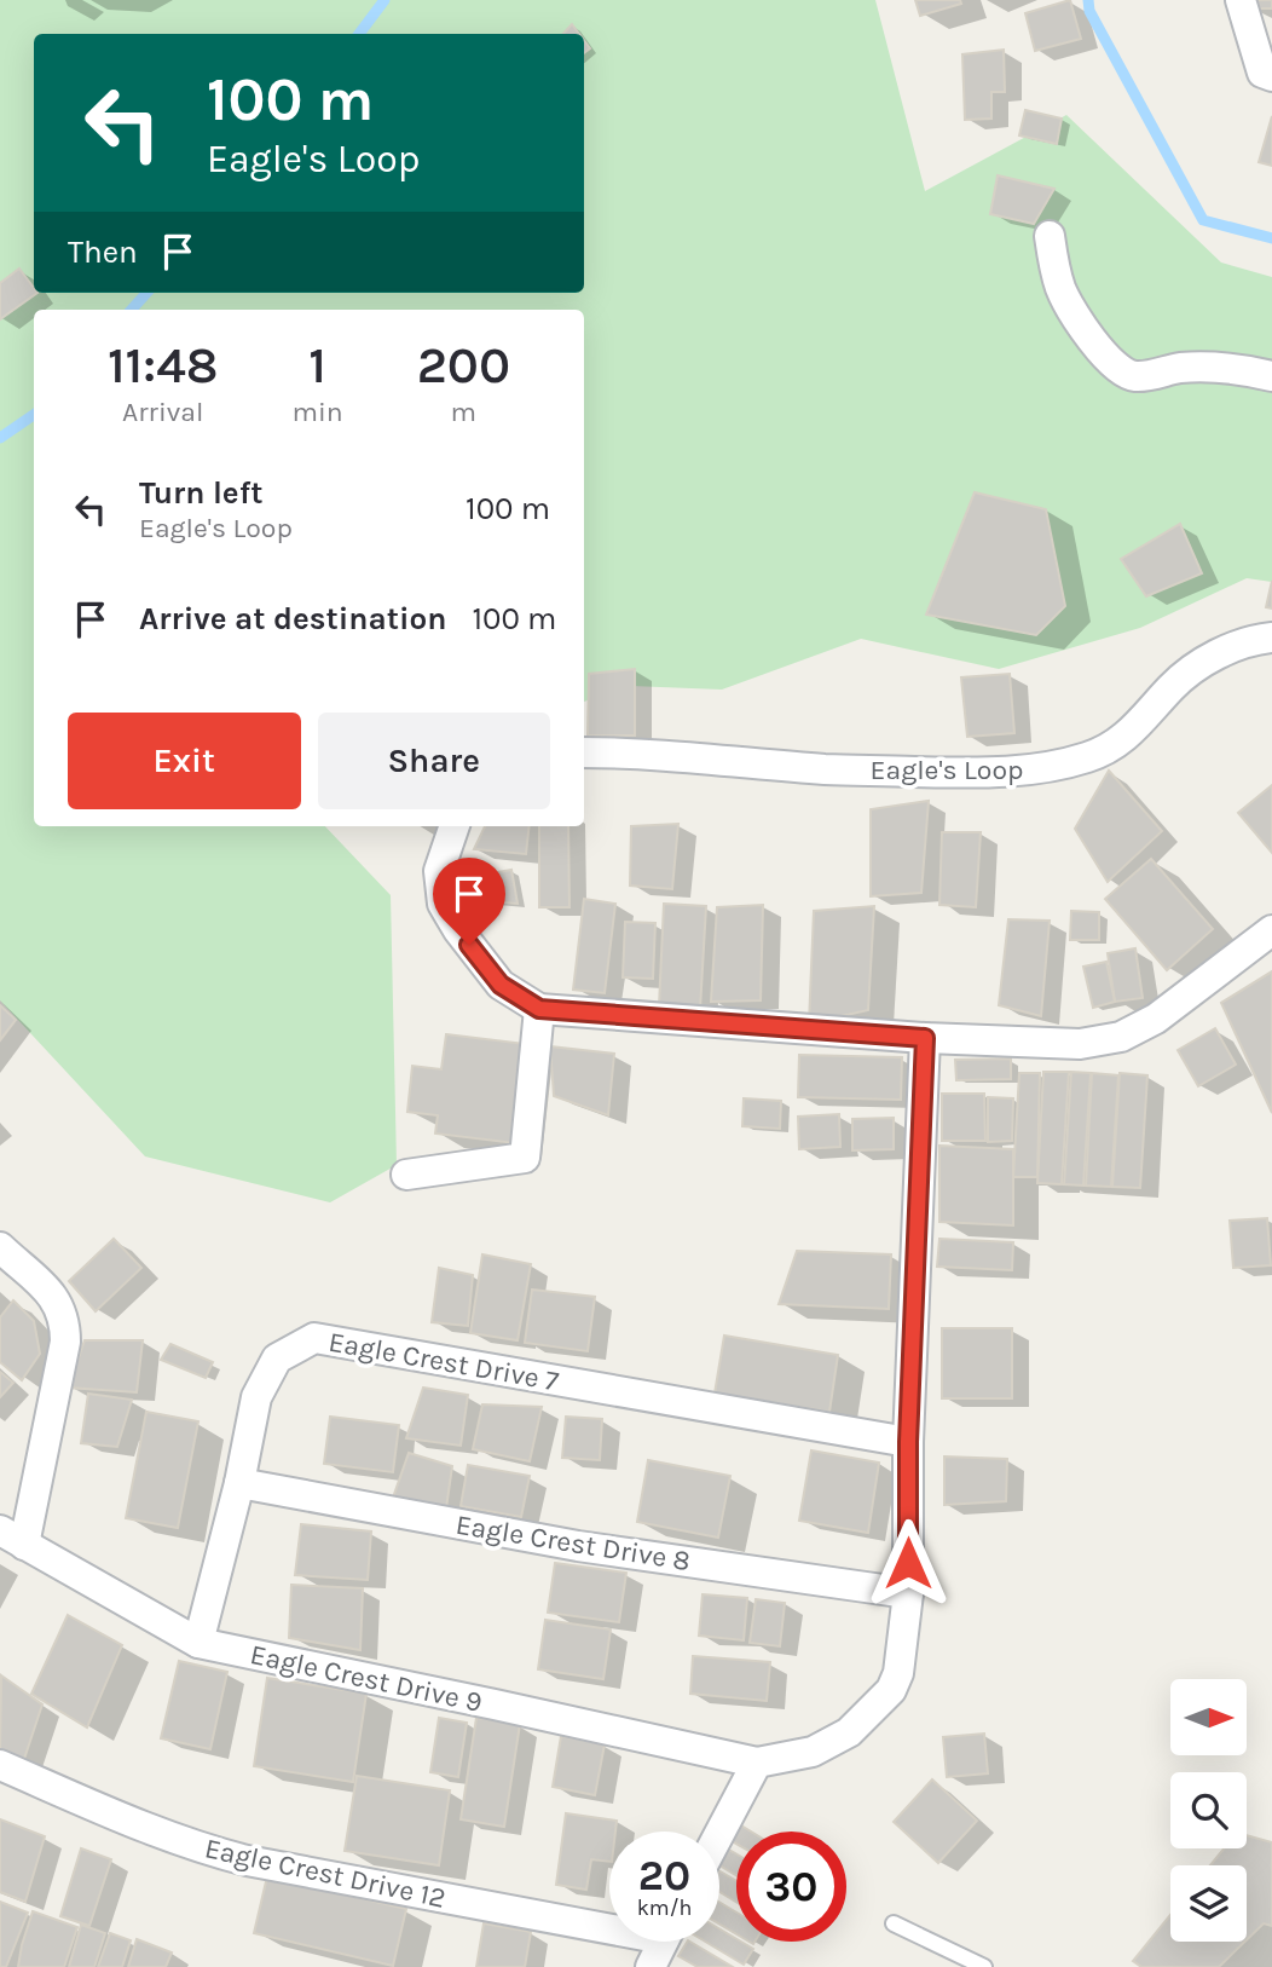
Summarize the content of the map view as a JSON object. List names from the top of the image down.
{
  "streets": {
    "street": [
      "Eagle's Loop",
      "Eagle Crest Drive 7",
      "Eagle Crest Drive 8",
      "Eagle Crest Drive 9",
      "Eagle Crest Drive 12"
    ]
  },
  "crossings": [
    ["Eagle Crest Drive 7", "Eagle Crest Drive 8"],
    ["Eagle Crest Drive 7", "Eagle Crest Drive 9"]
  ],
  "north": "right",
  "page": {
    "turn": ["100 m", "Eagle's Loop"],
    "then": "Then",
    "eta": [
      "11:48",
      "Arrival",
      "1",
      "min",
      "200",
      "m"
    ],
    "list": [
      {
        "name": "Turn left",
        "note": "Eagle's Loop",
        "value": "100 m"
      },
      {
        "name": "Arrive at destination",
        "value": "100 m"
      }
    ],
    "buttons": ["Exit", "Share"],
    "speed": "20 km/h",
    "limit": "30"
  }
}
